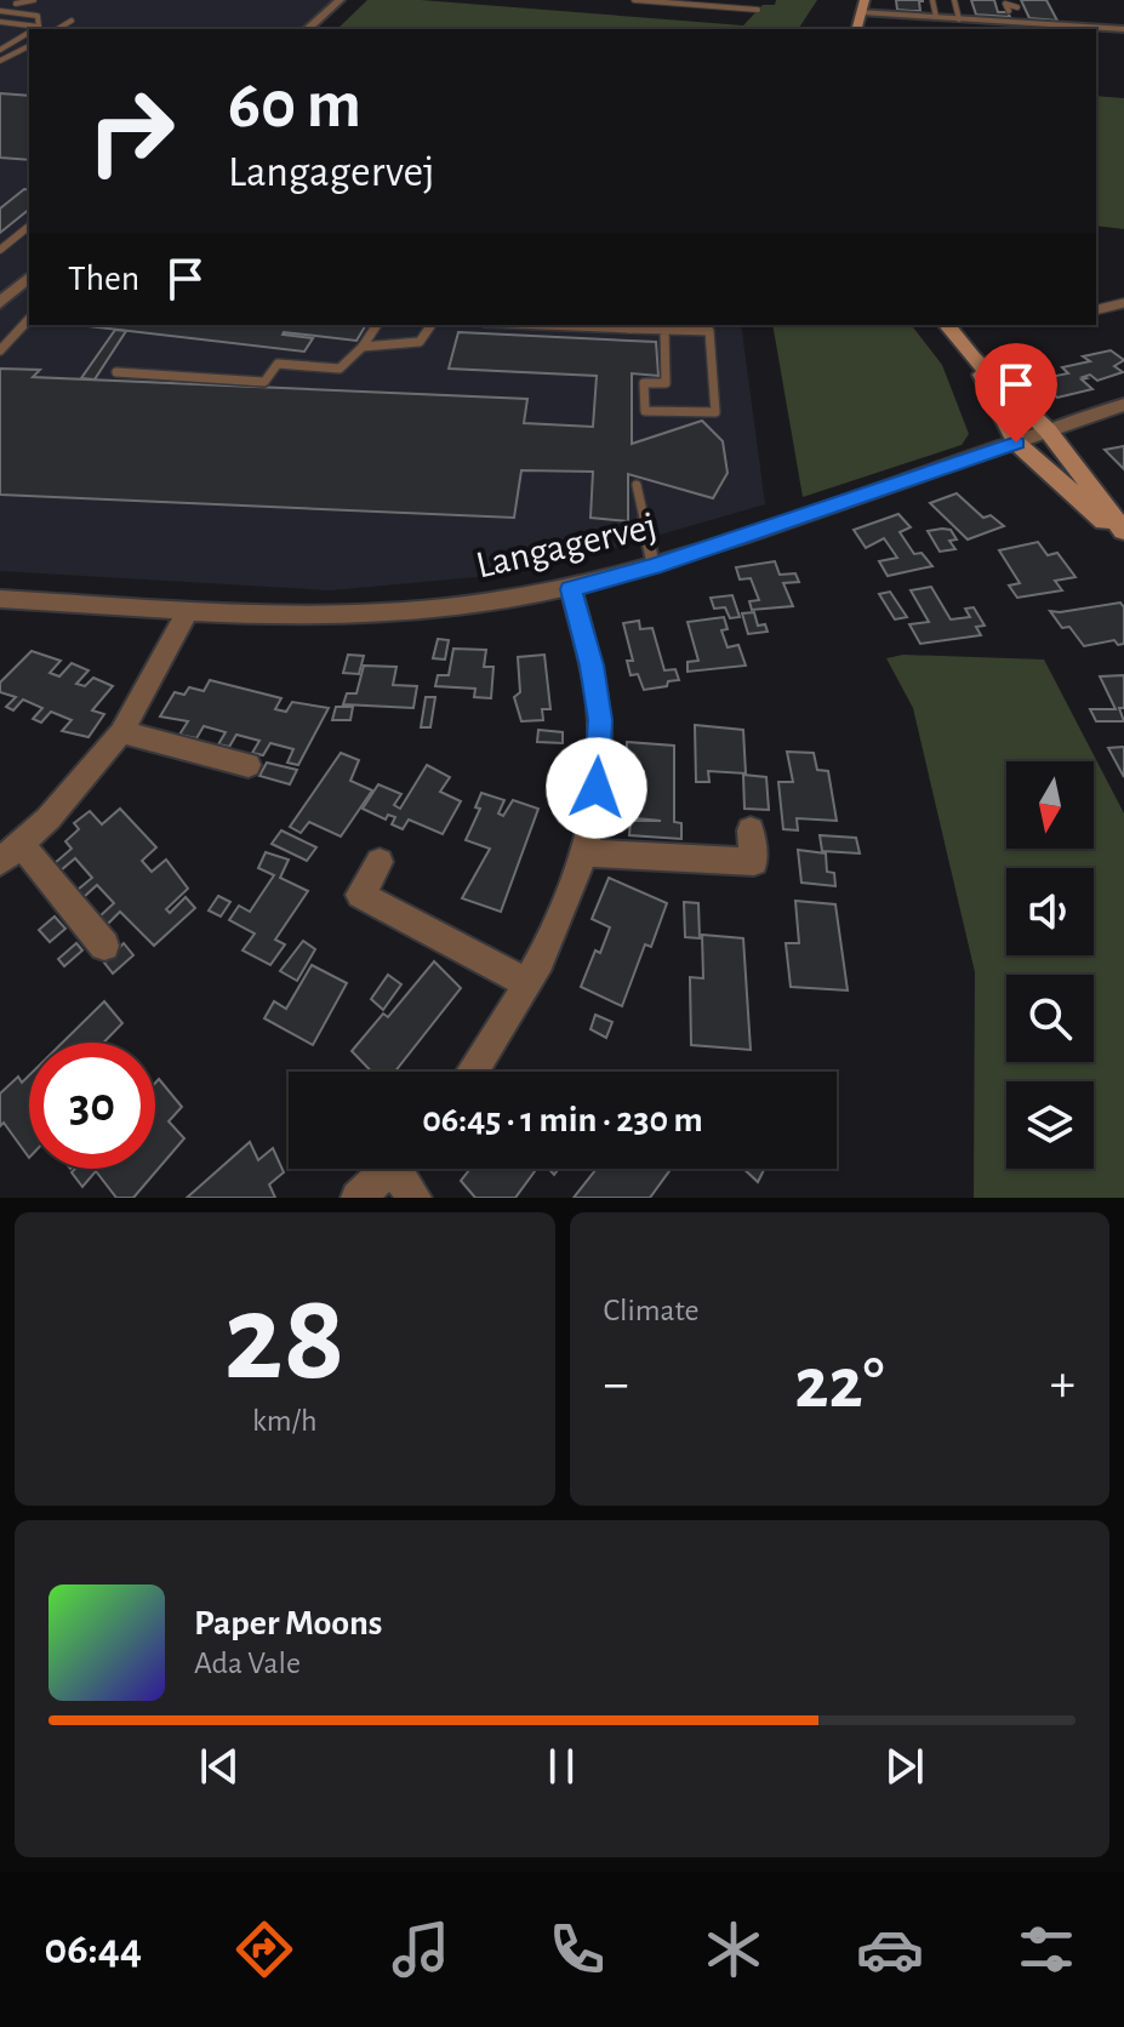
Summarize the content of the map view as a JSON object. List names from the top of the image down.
{
  "streets": {
    "street": ["Langagervej"]
  },
  "north": "bottom",
  "page": {
    "turn": ["60 m", "Langagervej"],
    "then": "Then",
    "limit": "30",
    "trip": "06:45 · 1 min · 230 m",
    "tile": [
      ["28", "km/h"],
      "Climate"
    ],
    "heat": ["−", "22°", "+"],
    "song": ["Paper Moons", "Ada Vale"],
    "tabs": "06:44"
  }
}
